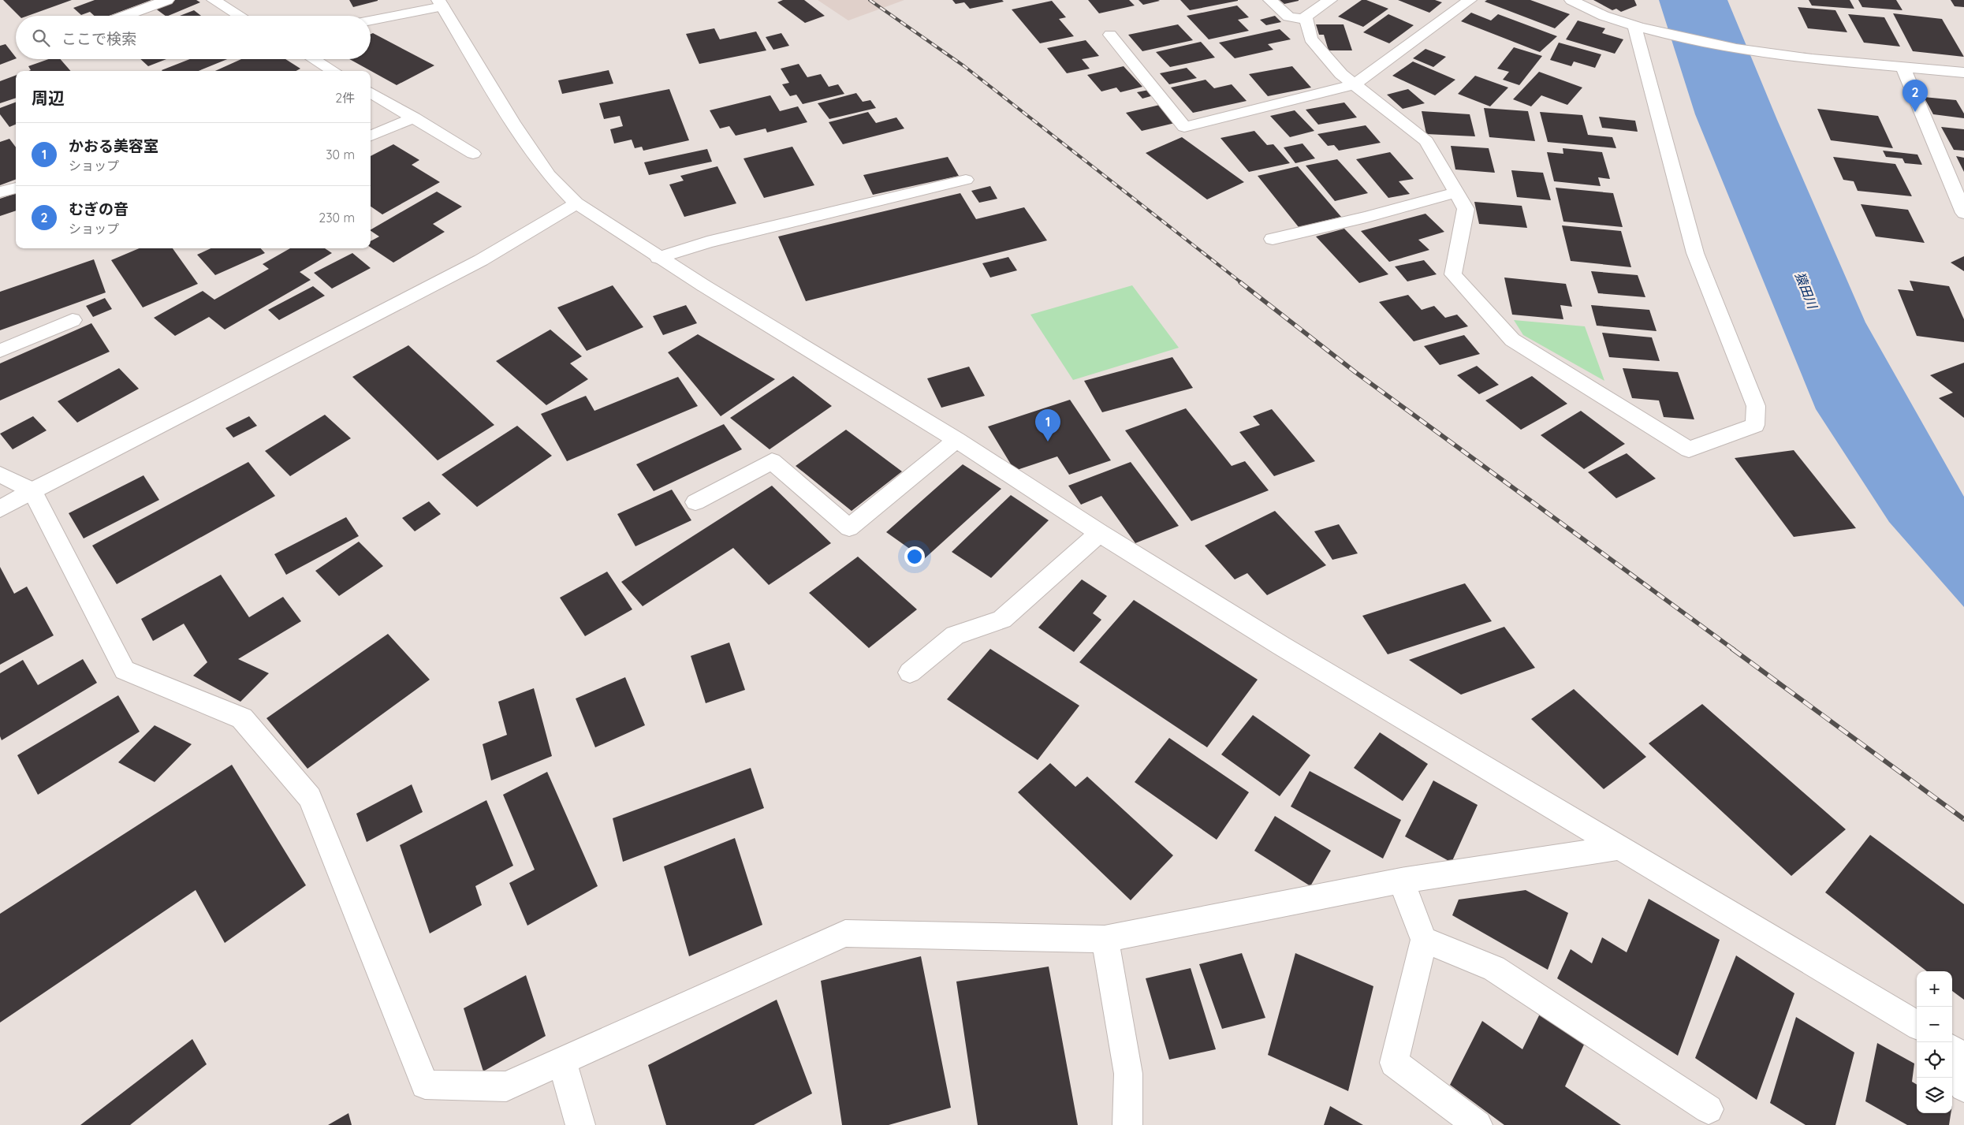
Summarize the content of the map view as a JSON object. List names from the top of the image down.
{
  "water": ["猿田川"],
  "page": {
    "search": "ここで検索",
    "heading": ["周辺", "2件"],
    "pins": ["2", "1"],
    "list": [
      {
        "mark": "1",
        "name": "かおる美容室",
        "note": "ショップ",
        "value": "30 m"
      },
      {
        "mark": "2",
        "name": "むぎの音",
        "note": "ショップ",
        "value": "230 m"
      }
    ],
    "map_buttons": ["+", "−"]
  }
}
